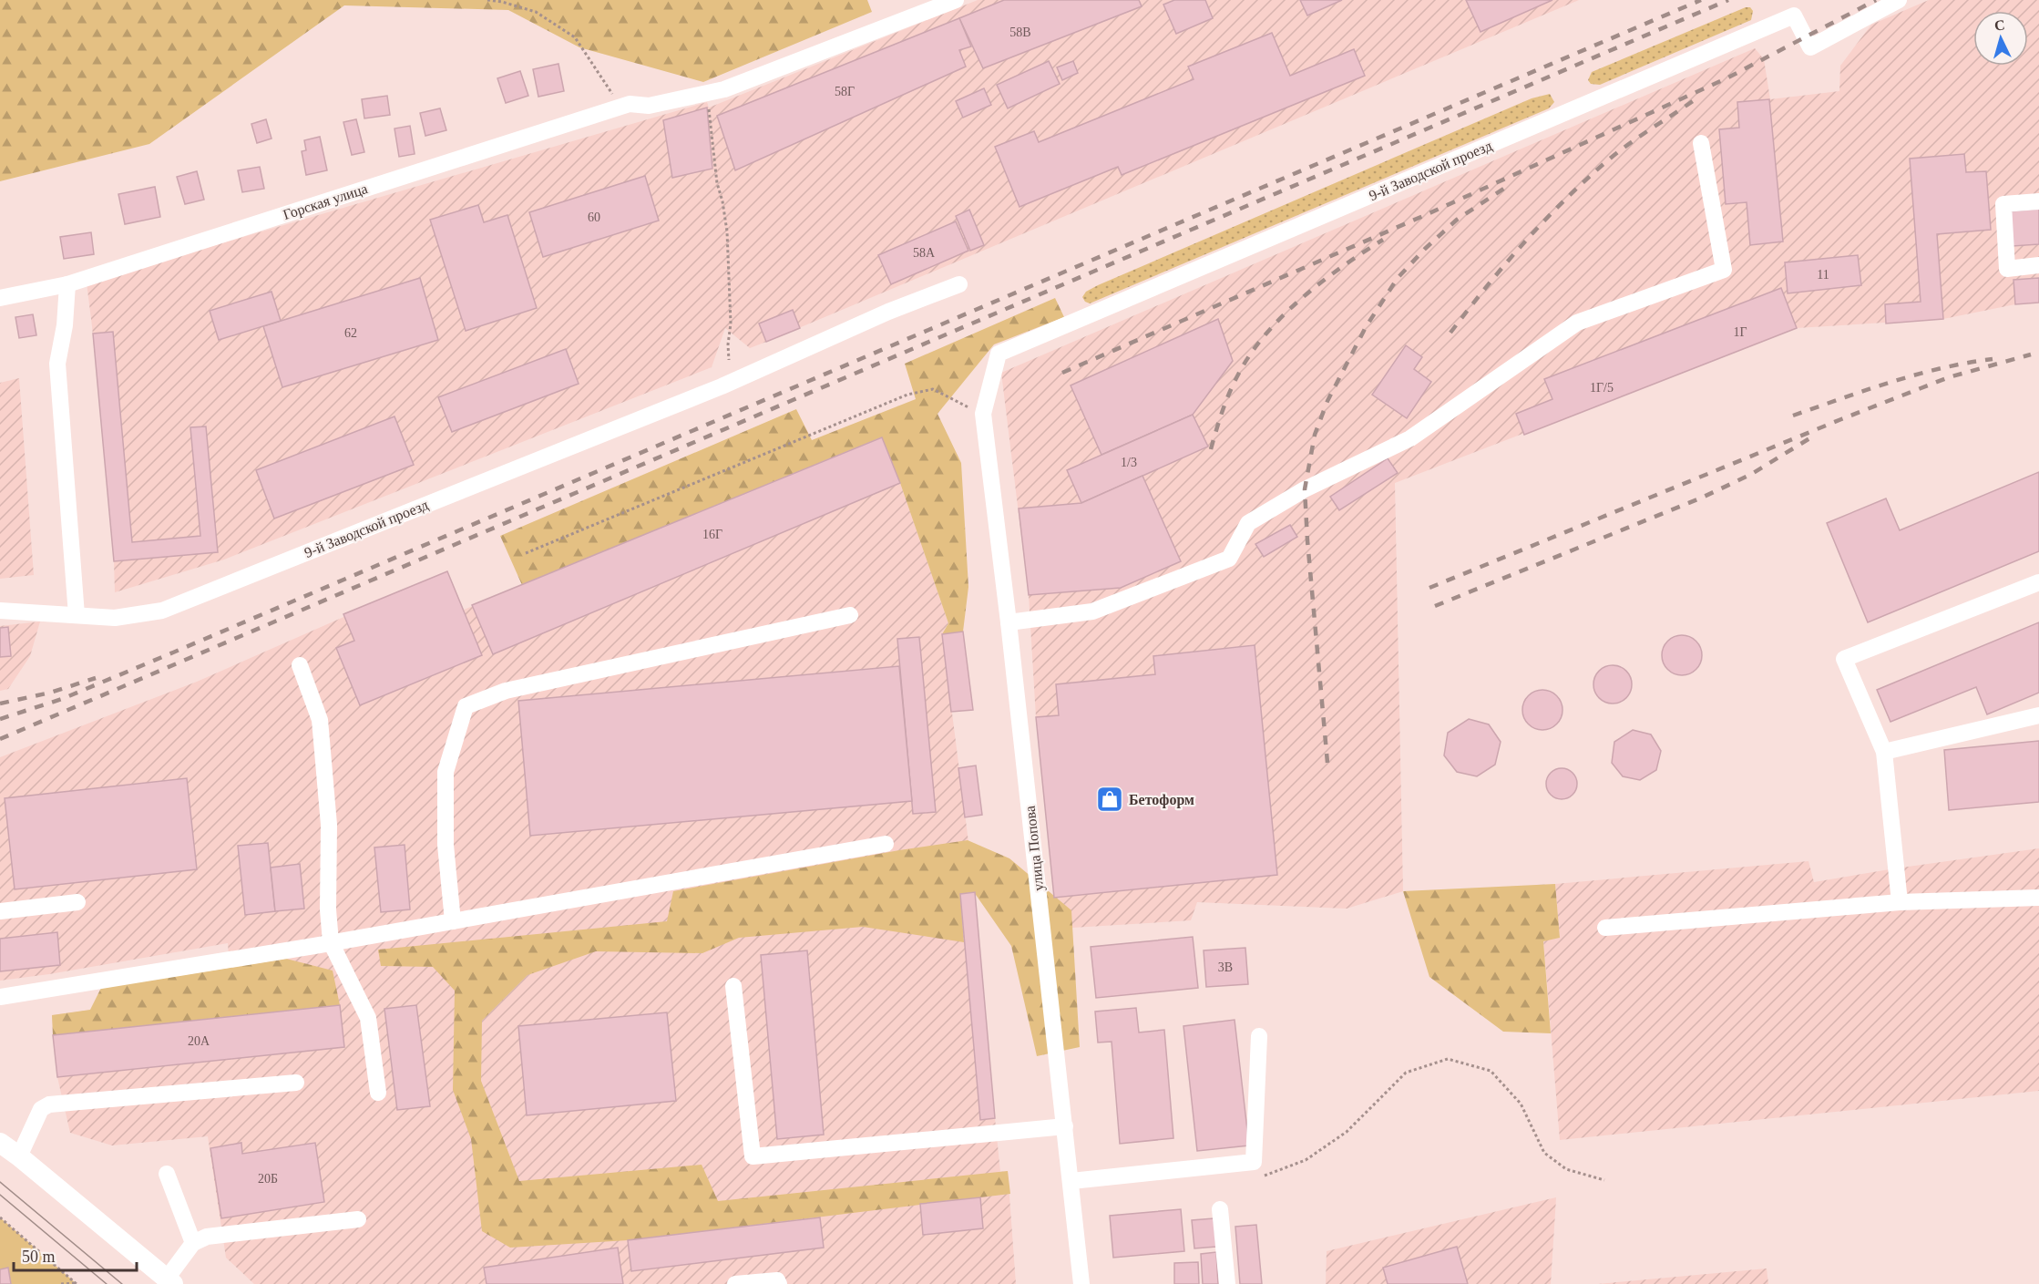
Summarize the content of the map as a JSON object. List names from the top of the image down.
{
  "streets": {
    "street": ["9-й Заводской проезд", "Горская улица", "улица Попова"]
  },
  "crossings": [
    ["9-й Заводской проезд", "улица Попова"]
  ],
  "places": {
    "shop": ["Бетоформ"]
  },
  "house_numbers": [
    "58В",
    "58Г",
    "60",
    "58А",
    "11",
    "1Г",
    "62",
    "1Г/5",
    "1/3",
    "16Г",
    "3В",
    "20А",
    "20Б"
  ],
  "scale_bar": "50 m",
  "north": "top"
}
